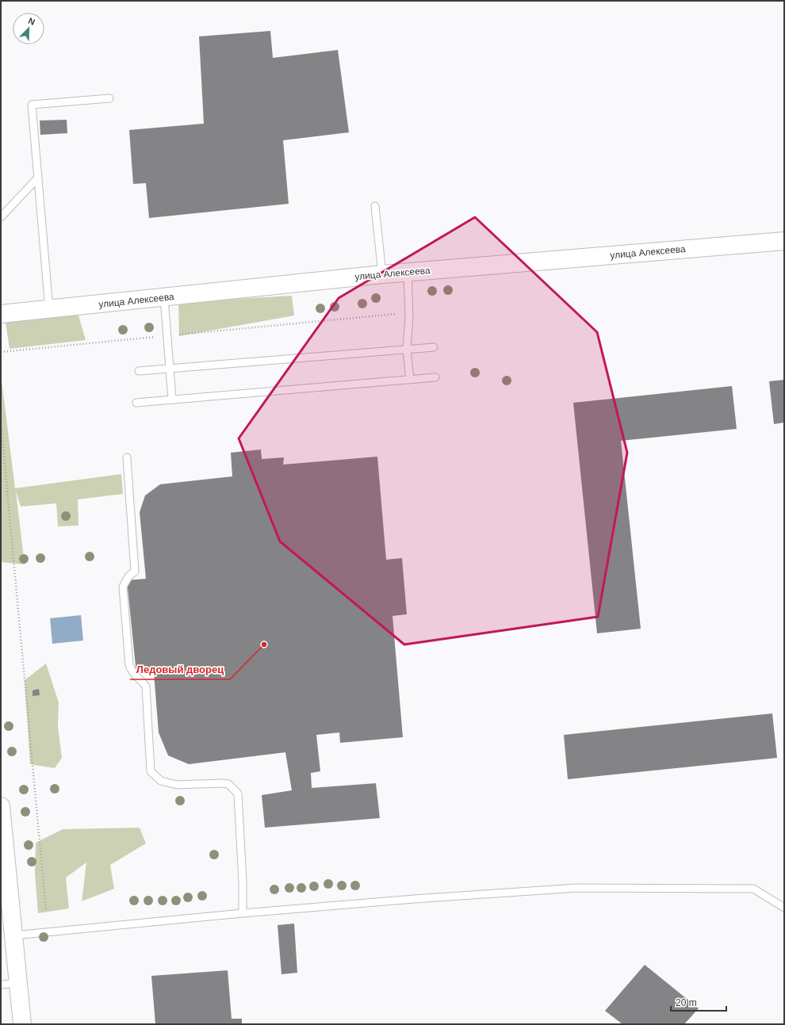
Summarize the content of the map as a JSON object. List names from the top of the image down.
{
  "streets": {
    "street": ["улица Алексеева"]
  },
  "places": ["Ледовый дворец"],
  "scale_bar": "20 m",
  "north": "top right"
}
